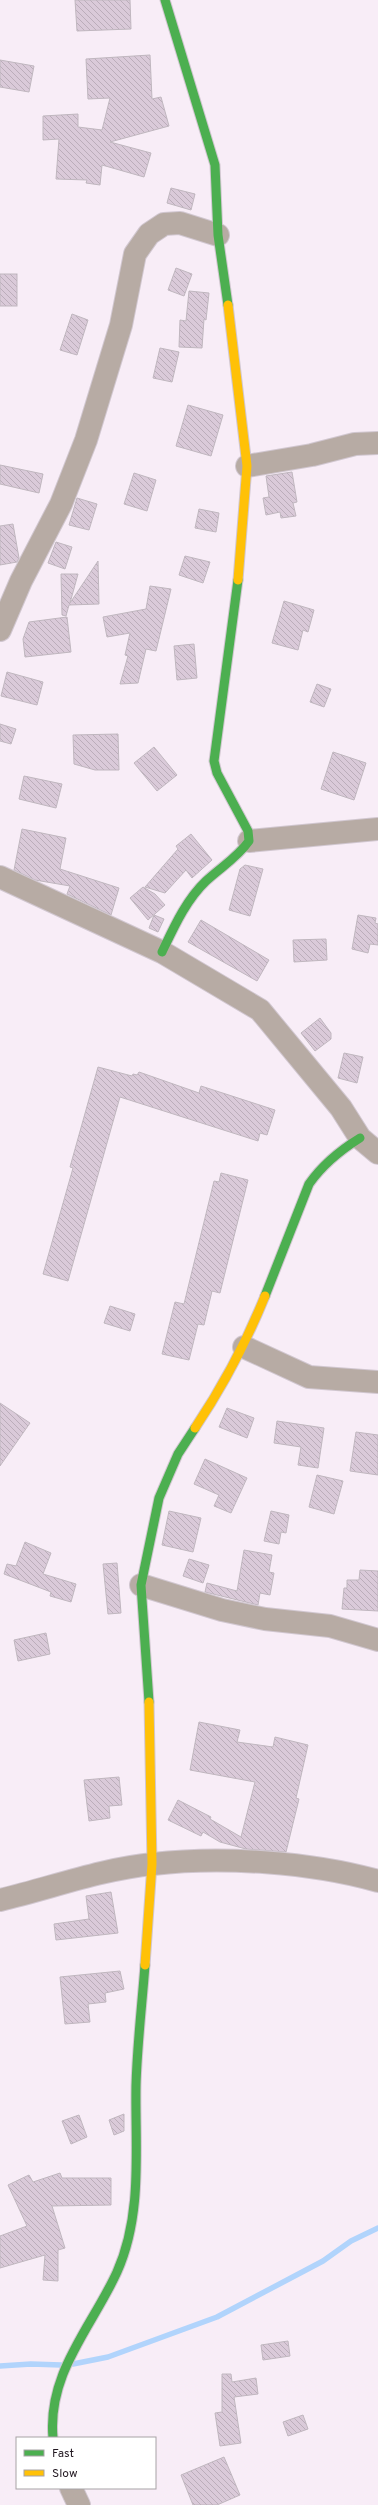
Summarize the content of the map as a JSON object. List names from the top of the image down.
{
  "legend": ["Fast", "Slow"]
}
